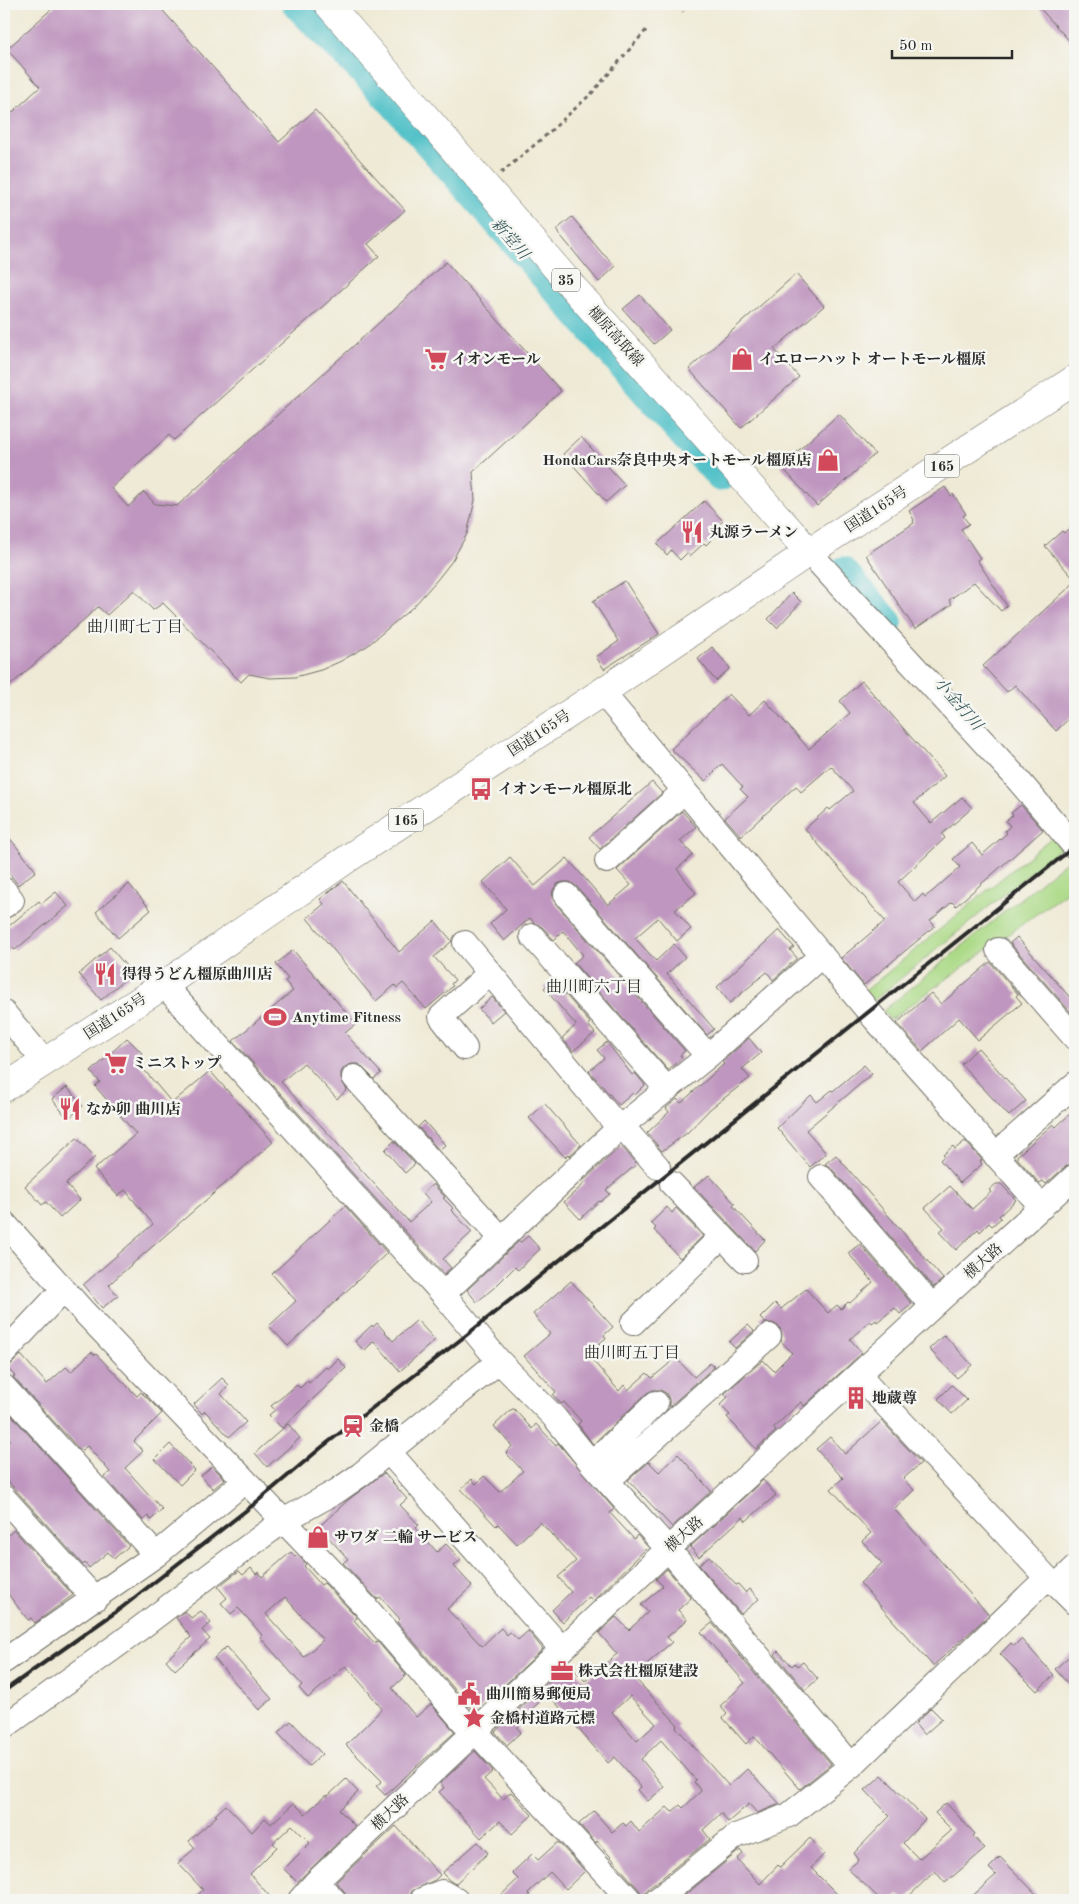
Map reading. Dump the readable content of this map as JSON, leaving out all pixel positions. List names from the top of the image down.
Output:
{
  "streets": {
    "main road": [
      "35",
      "橿原高取線",
      "165",
      "国道165号"
    ],
    "street": ["横大路"]
  },
  "crossings": [
    ["橿原高取線", "国道165号"]
  ],
  "districts": ["曲川町七丁目", "曲川町六丁目", "曲川町五丁目"],
  "water": ["新堂川", "小金打川"],
  "places": {
    "supermarket": ["イオンモール", "ミニストップ"],
    "shop": ["イエローハット オートモール橿原", "HondaCars奈良中央オートモール橿原店", "サワダ 二輪 サービス"],
    "restaurant": ["丸源ラーメン", "得得うどん橿原曲川店", "なか卯 曲川店"],
    "bus stop": ["イオンモール橿原北"],
    "sports": ["Anytime Fitness"],
    "building": ["地蔵尊"],
    "station": ["金橋"],
    "office": ["株式会社橿原建設"],
    "public building": ["曲川簡易郵便局"],
    "place": ["金橋村道路元標"]
  },
  "scale_bar": "50 m"
}
